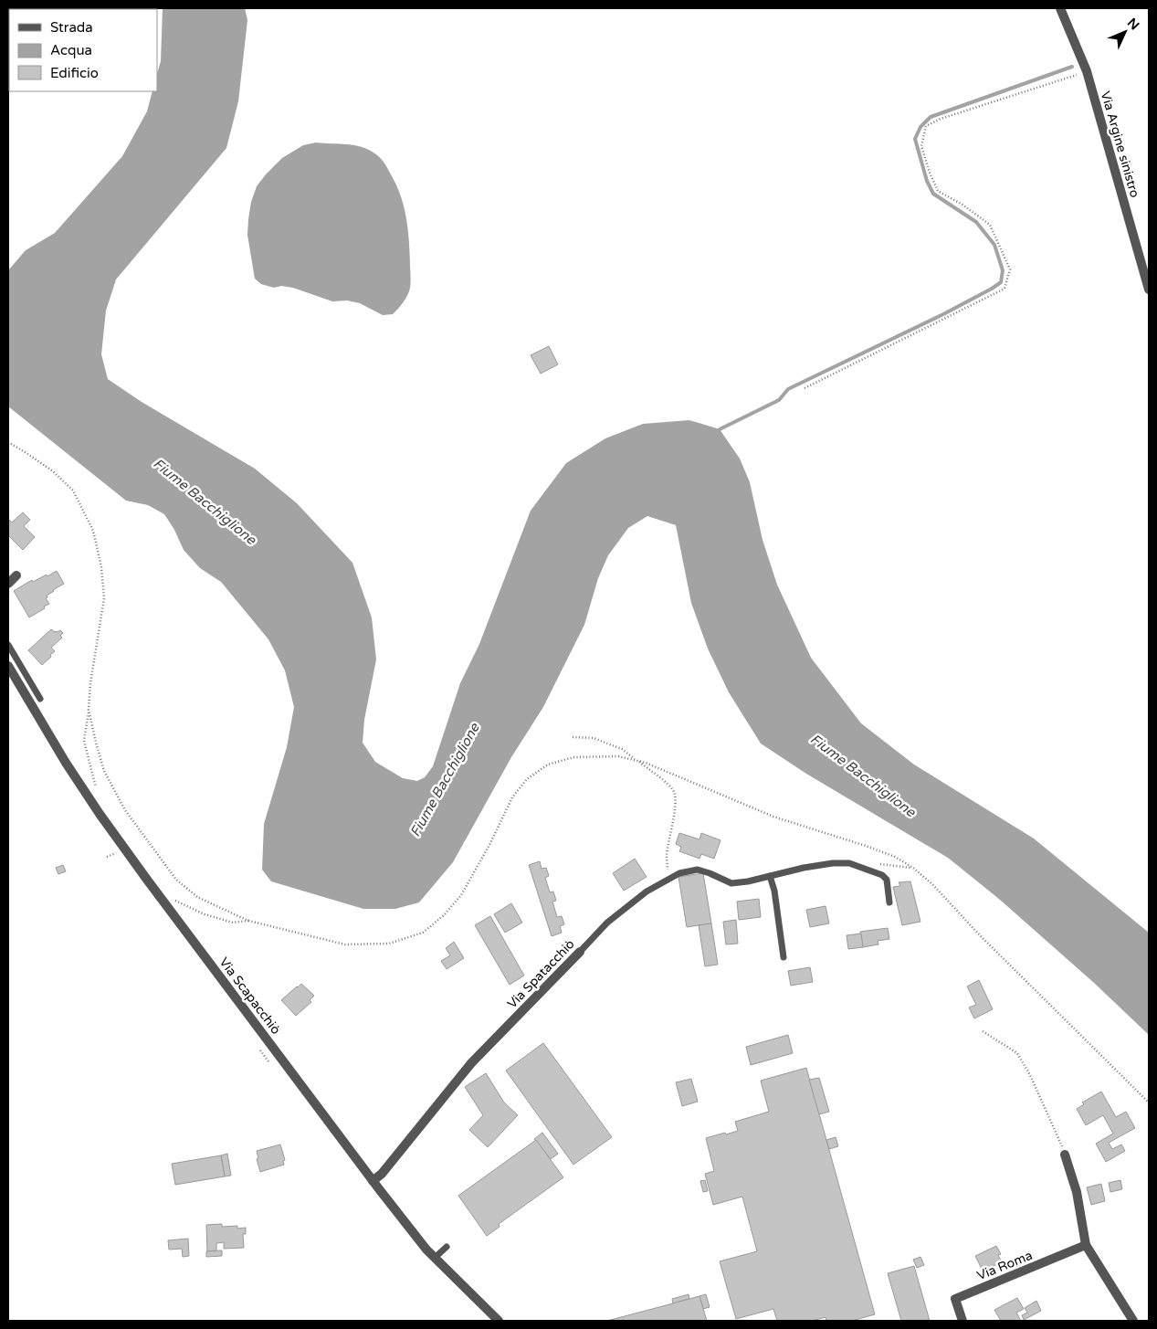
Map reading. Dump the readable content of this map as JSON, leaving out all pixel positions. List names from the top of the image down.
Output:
{
  "streets": {
    "street": [
      "Via Argine sinistro",
      "Via Spatacchiò",
      "Via Scapacchiò",
      "Via Roma"
    ]
  },
  "crossings": [
    ["Via Spatacchiò", "Via Scapacchiò"]
  ],
  "water": ["Fiume Bacchiglione"],
  "legend": ["Strada", "Acqua", "Edificio"],
  "north": "top right"
}
